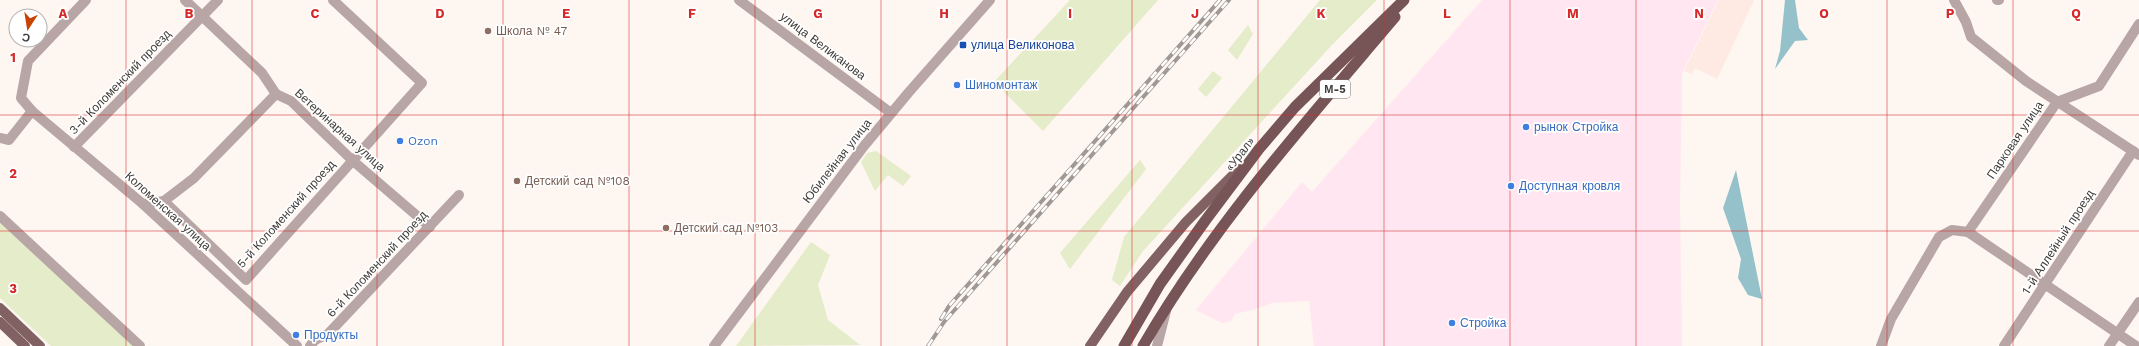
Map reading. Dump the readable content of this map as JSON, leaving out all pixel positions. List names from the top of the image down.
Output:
{
  "streets": {
    "highway": ["М-5", "«Урал»"],
    "street": [
      "улица Великанова",
      "3-й Коломенский проезд",
      "Ветеринарная улица",
      "Парковая улица",
      "Юбилейная улица",
      "Коломенская улица",
      "5-й Коломенский проезд",
      "1-й Аллейный проезд",
      "6-й Коломенский проезд"
    ]
  },
  "crossings": [
    ["улица Великанова", "Юбилейная улица"],
    ["3-й Коломенский проезд", "Ветеринарная улица"],
    ["3-й Коломенский проезд", "Коломенская улица"],
    ["Ветеринарная улица", "5-й Коломенский проезд"],
    ["Ветеринарная улица", "6-й Коломенский проезд"]
  ],
  "places": {
    "other": [
      "Школа № 47",
      "Шиномонтаж",
      "рынок Стройка",
      "Ozon",
      "Детский сад №108",
      "Доступная кровля",
      "Детский сад №103",
      "Стройка",
      "Продукты"
    ],
    "transit": ["улица Великонова"]
  },
  "north": "bottom",
  "grid": {
    "columns": [
      "A",
      "B",
      "C",
      "D",
      "E",
      "F",
      "G",
      "H",
      "I",
      "J",
      "K",
      "L",
      "M",
      "N",
      "O",
      "P",
      "Q"
    ],
    "rows": ["1", "2", "3"]
  }
}
